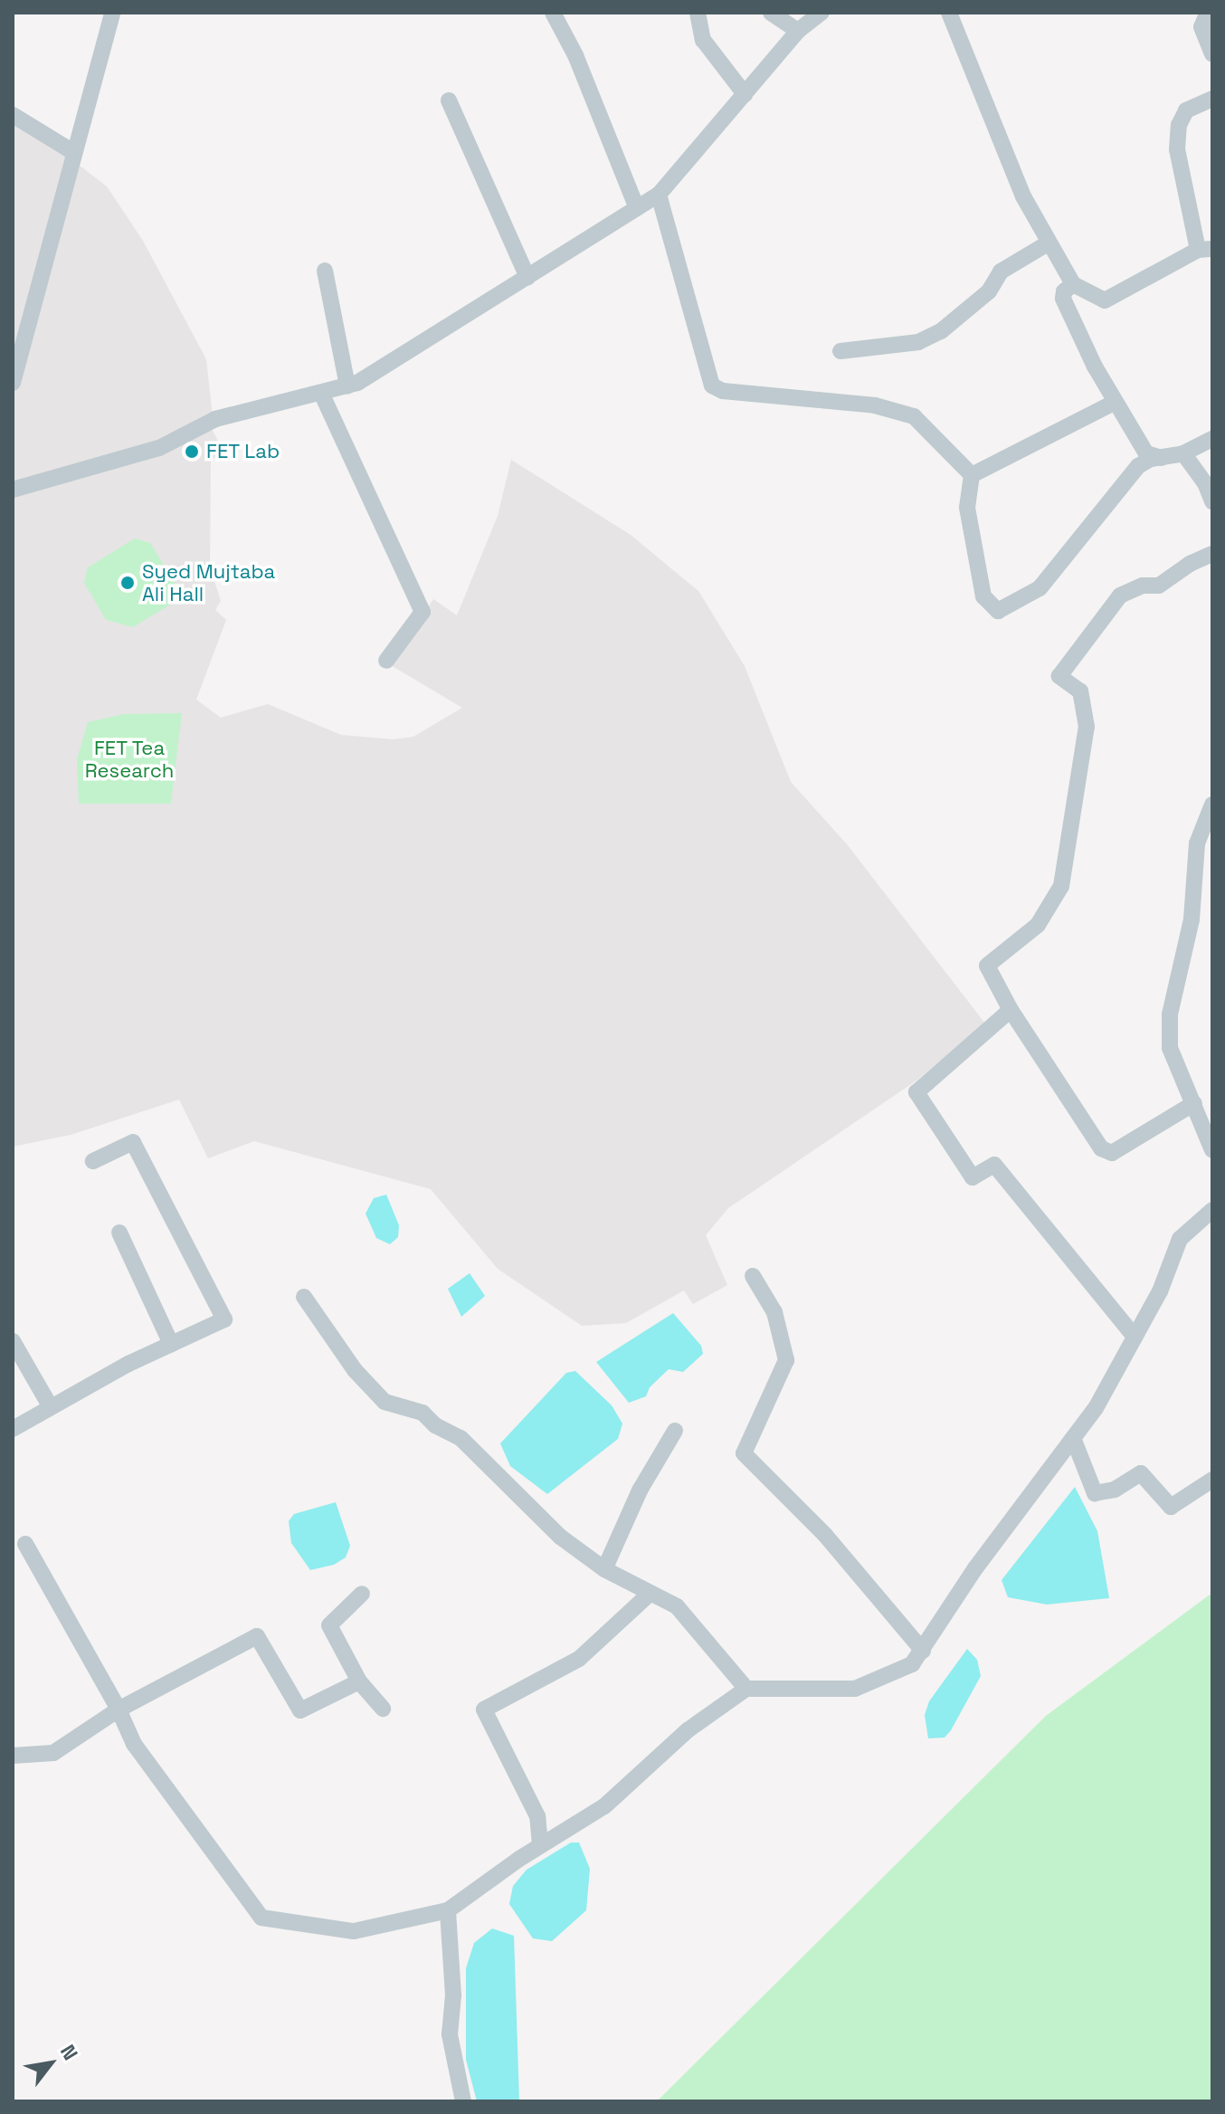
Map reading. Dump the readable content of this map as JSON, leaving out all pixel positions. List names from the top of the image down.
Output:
{
  "parks": ["FET Tea Research"],
  "places": ["FET Lab", "Syed Mujtaba Ali Hall"],
  "north": "top right"
}
